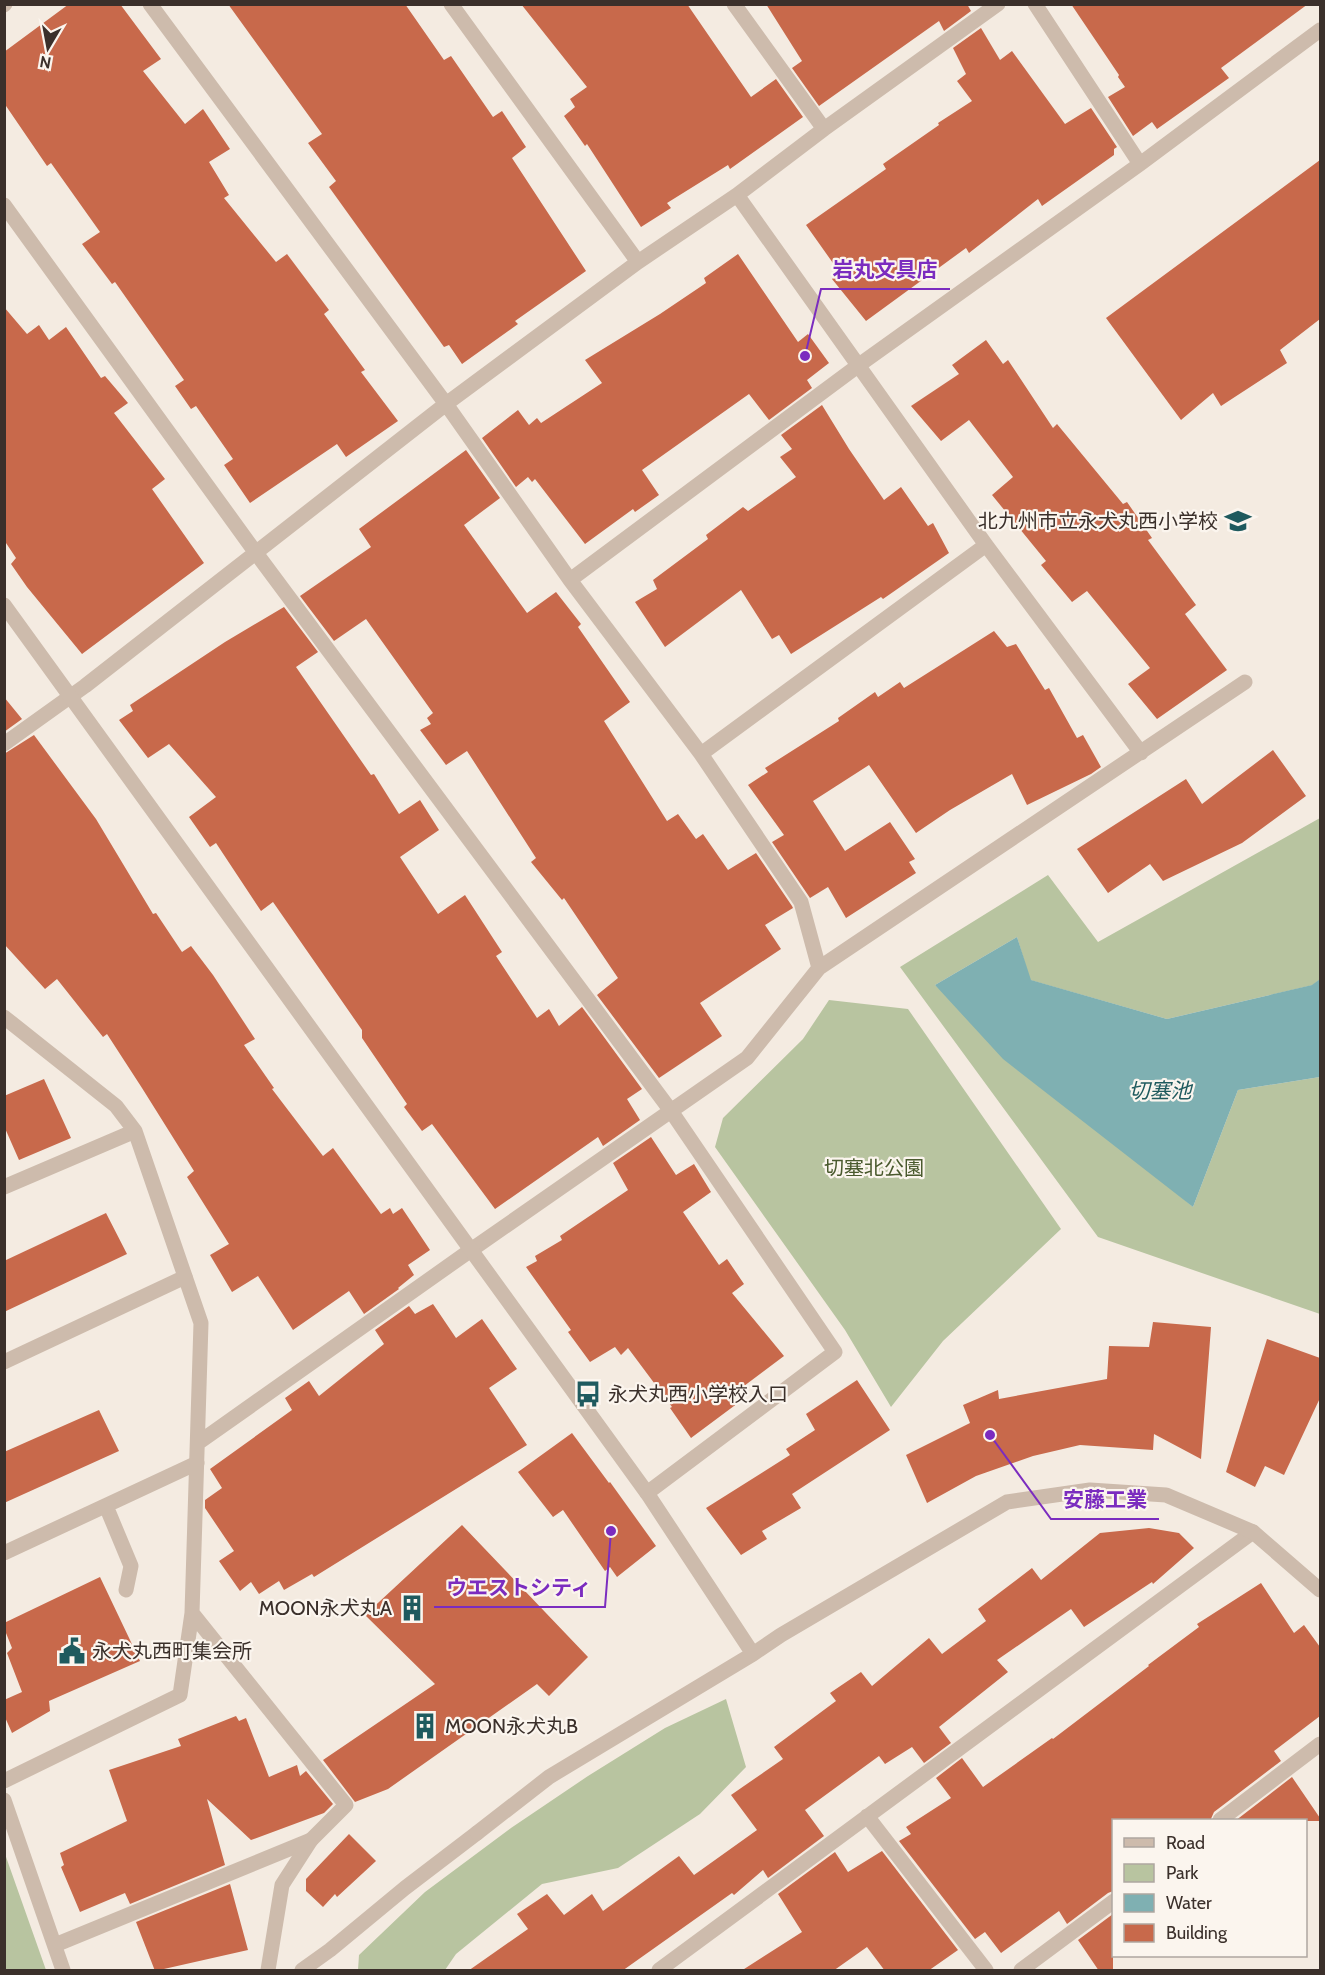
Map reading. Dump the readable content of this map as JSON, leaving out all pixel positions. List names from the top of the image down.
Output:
{
  "water": ["切塞池"],
  "parks": ["切塞北公園"],
  "places": {
    "other": ["岩丸文具店", "安藤工業", "ウエストシティ"],
    "school or university": ["北九州市立永犬丸西小学校"],
    "bus stop": ["永犬丸西小学校入口"],
    "building": ["MOON永犬丸A", "MOON永犬丸B"],
    "public building": ["永犬丸西町集会所"]
  },
  "legend": [
    "Road",
    "Park",
    "Water",
    "Building"
  ],
  "north": "bottom"
}
